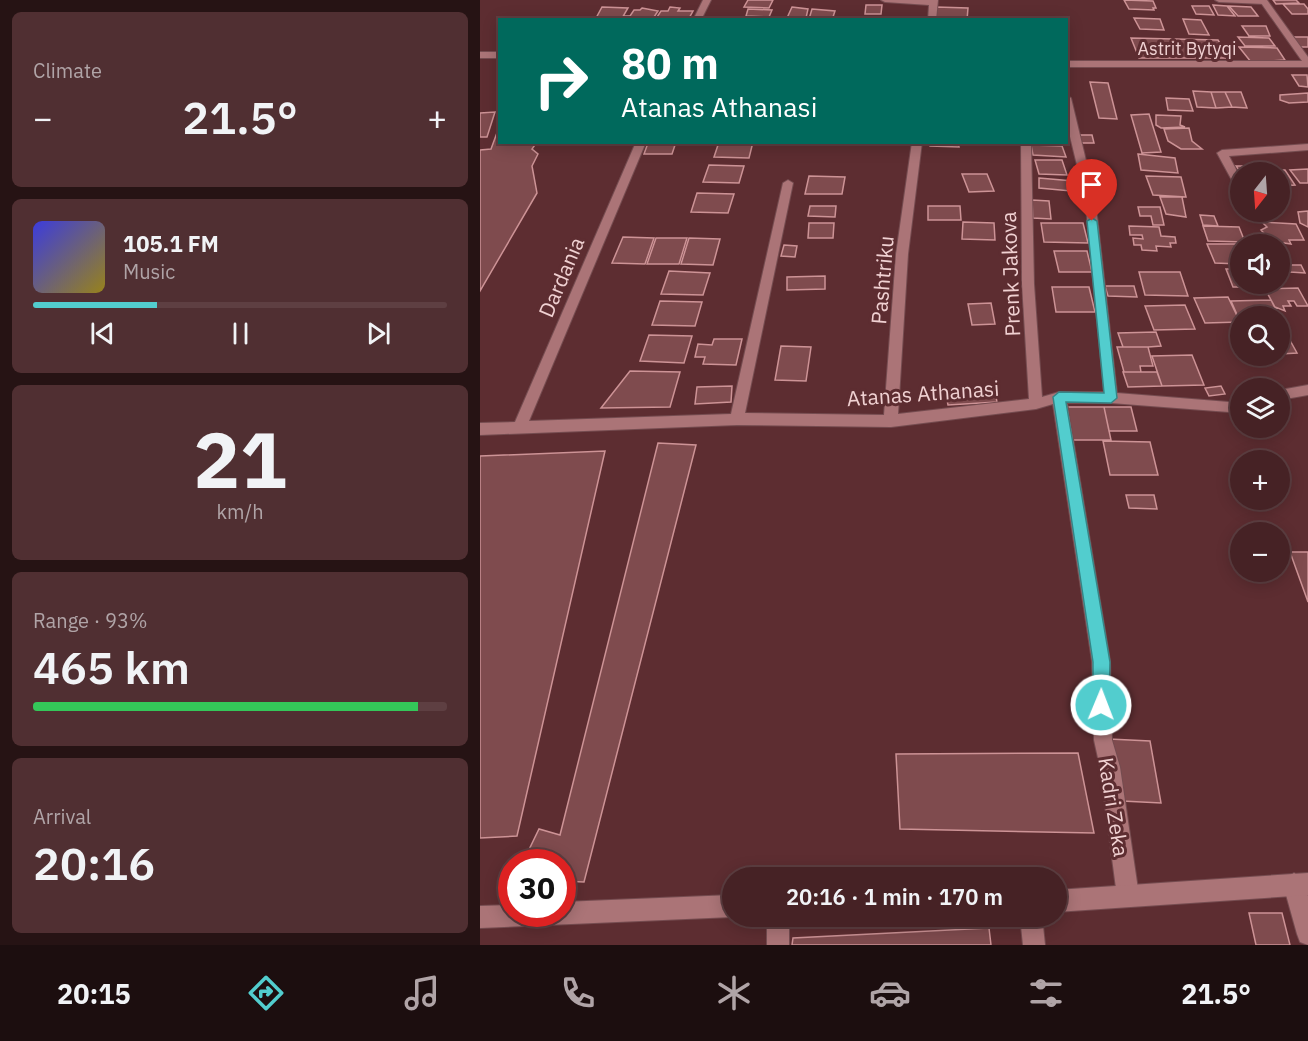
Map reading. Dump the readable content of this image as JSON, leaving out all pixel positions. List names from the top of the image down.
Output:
{
  "streets": {
    "street": [
      "Astrit Bytyqi",
      "Prenk Jakova",
      "Dardania",
      "Pashtriku",
      "Atanas Athanasi",
      "Kadri Zeka"
    ]
  },
  "crossings": [
    ["Prenk Jakova", "Atanas Athanasi"],
    ["Dardania", "Atanas Athanasi"],
    ["Pashtriku", "Atanas Athanasi"],
    ["Atanas Athanasi", "Kadri Zeka"]
  ],
  "north": "bottom",
  "page": {
    "tile": [
      "Climate",
      ["21", "km/h"],
      ["Range · 93%", "465 km"],
      ["Arrival", "20:16"]
    ],
    "turn": ["80 m", "Atanas Athanasi"],
    "heat": ["−", "21.5°", "+"],
    "map_buttons": ["+", "−"],
    "song": ["105.1 FM", "Music"],
    "limit": "30",
    "trip": "20:16 · 1 min · 170 m",
    "tabs": ["20:15", "21.5°"]
  }
}
